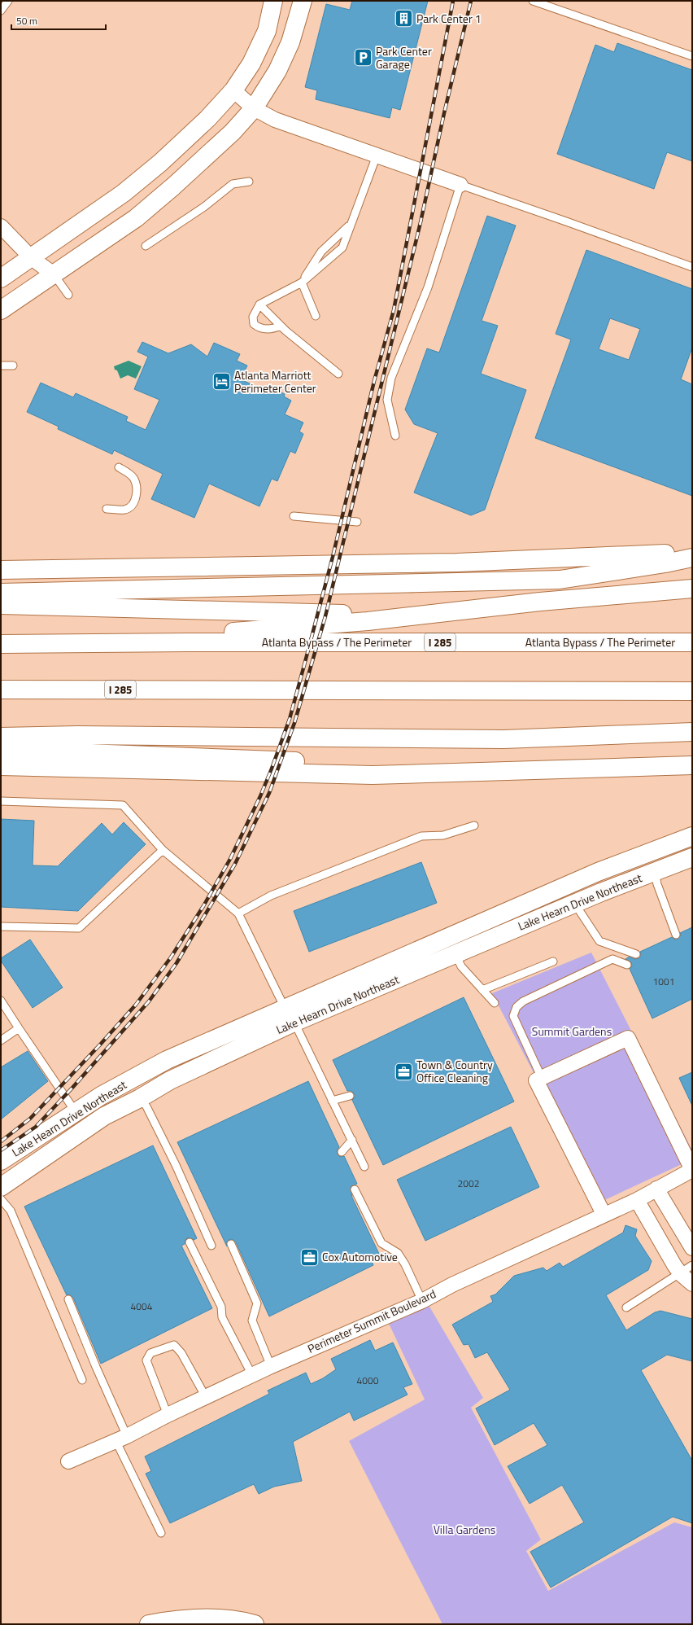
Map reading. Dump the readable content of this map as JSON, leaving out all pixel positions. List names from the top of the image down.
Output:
{
  "streets": {
    "main road": ["Atlanta Bypass / The Perimeter", "I 285", "Lake Hearn Drive Northeast"],
    "street": ["Perimeter Summit Boulevard"]
  },
  "parks": ["Summit Gardens", "Villa Gardens"],
  "places": {
    "building": ["Park Center 1"],
    "parking": ["Park Center Garage"],
    "hotel": ["Atlanta Marriott Perimeter Center"],
    "office": ["Town & Country Office Cleaning", "Cox Automotive"]
  },
  "house_numbers": [
    "1001",
    "2002",
    "4004",
    "4000"
  ],
  "scale_bar": "50 m"
}
